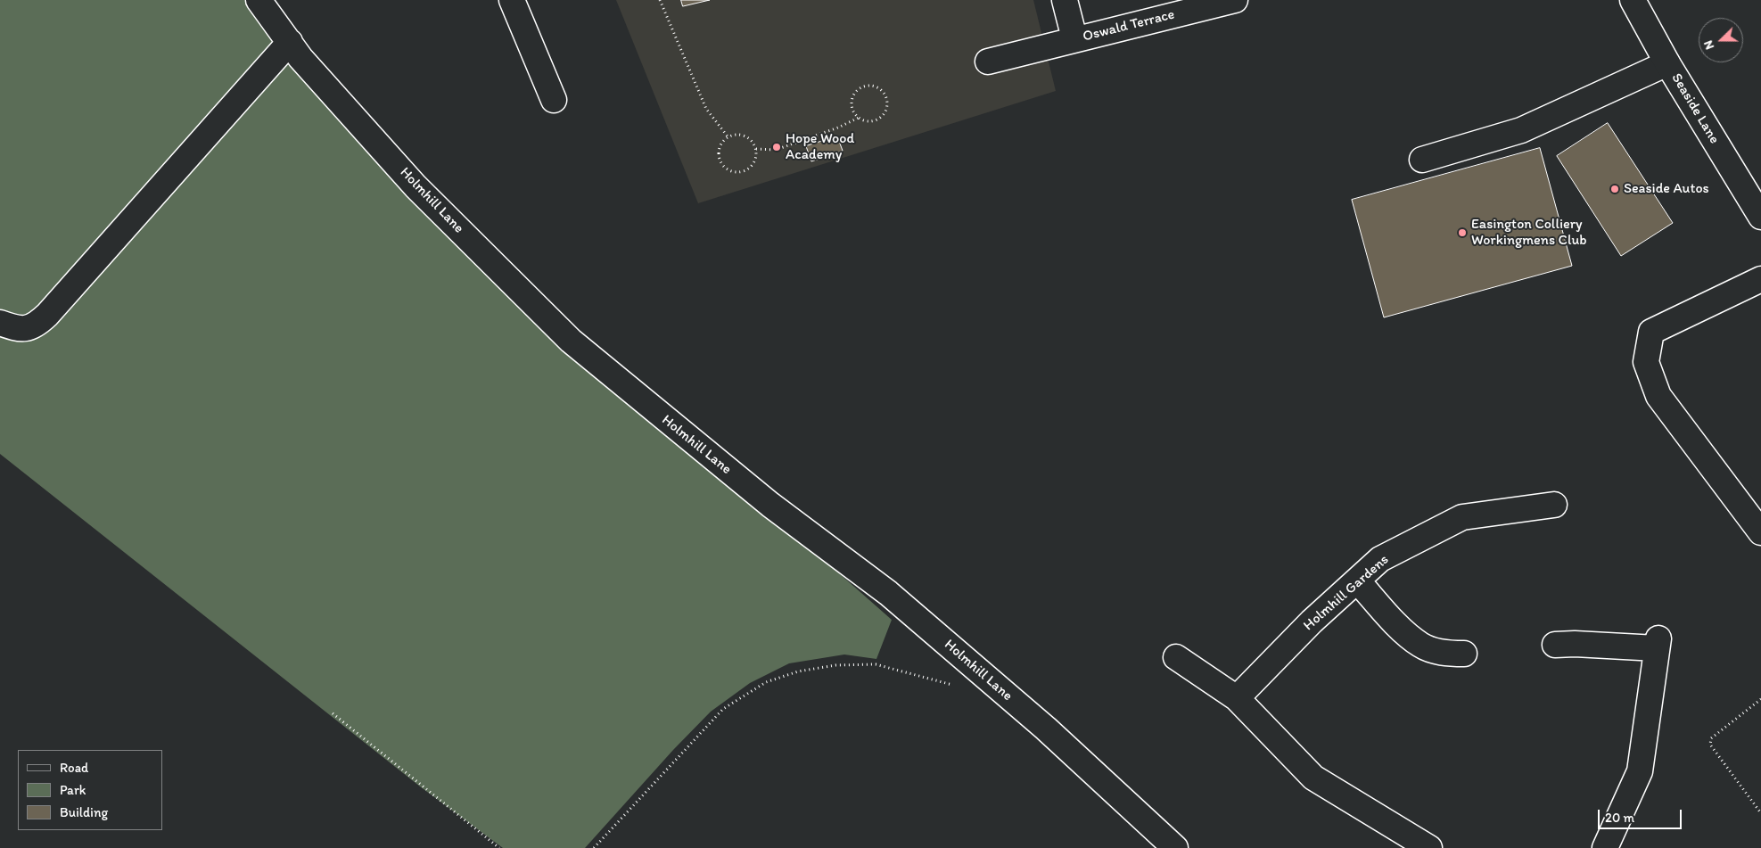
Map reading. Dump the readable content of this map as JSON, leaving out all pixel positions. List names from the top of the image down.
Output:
{
  "streets": {
    "street": [
      "Oswald Terrace",
      "Seaside Lane",
      "Holmhill Lane",
      "Holmhill Gardens"
    ]
  },
  "places": ["Hope Wood Academy", "Seaside Autos", "Easington Colliery Workingmens Club"],
  "legend": ["Road", "Park", "Building"],
  "scale_bar": "20 m",
  "north": "left"
}
